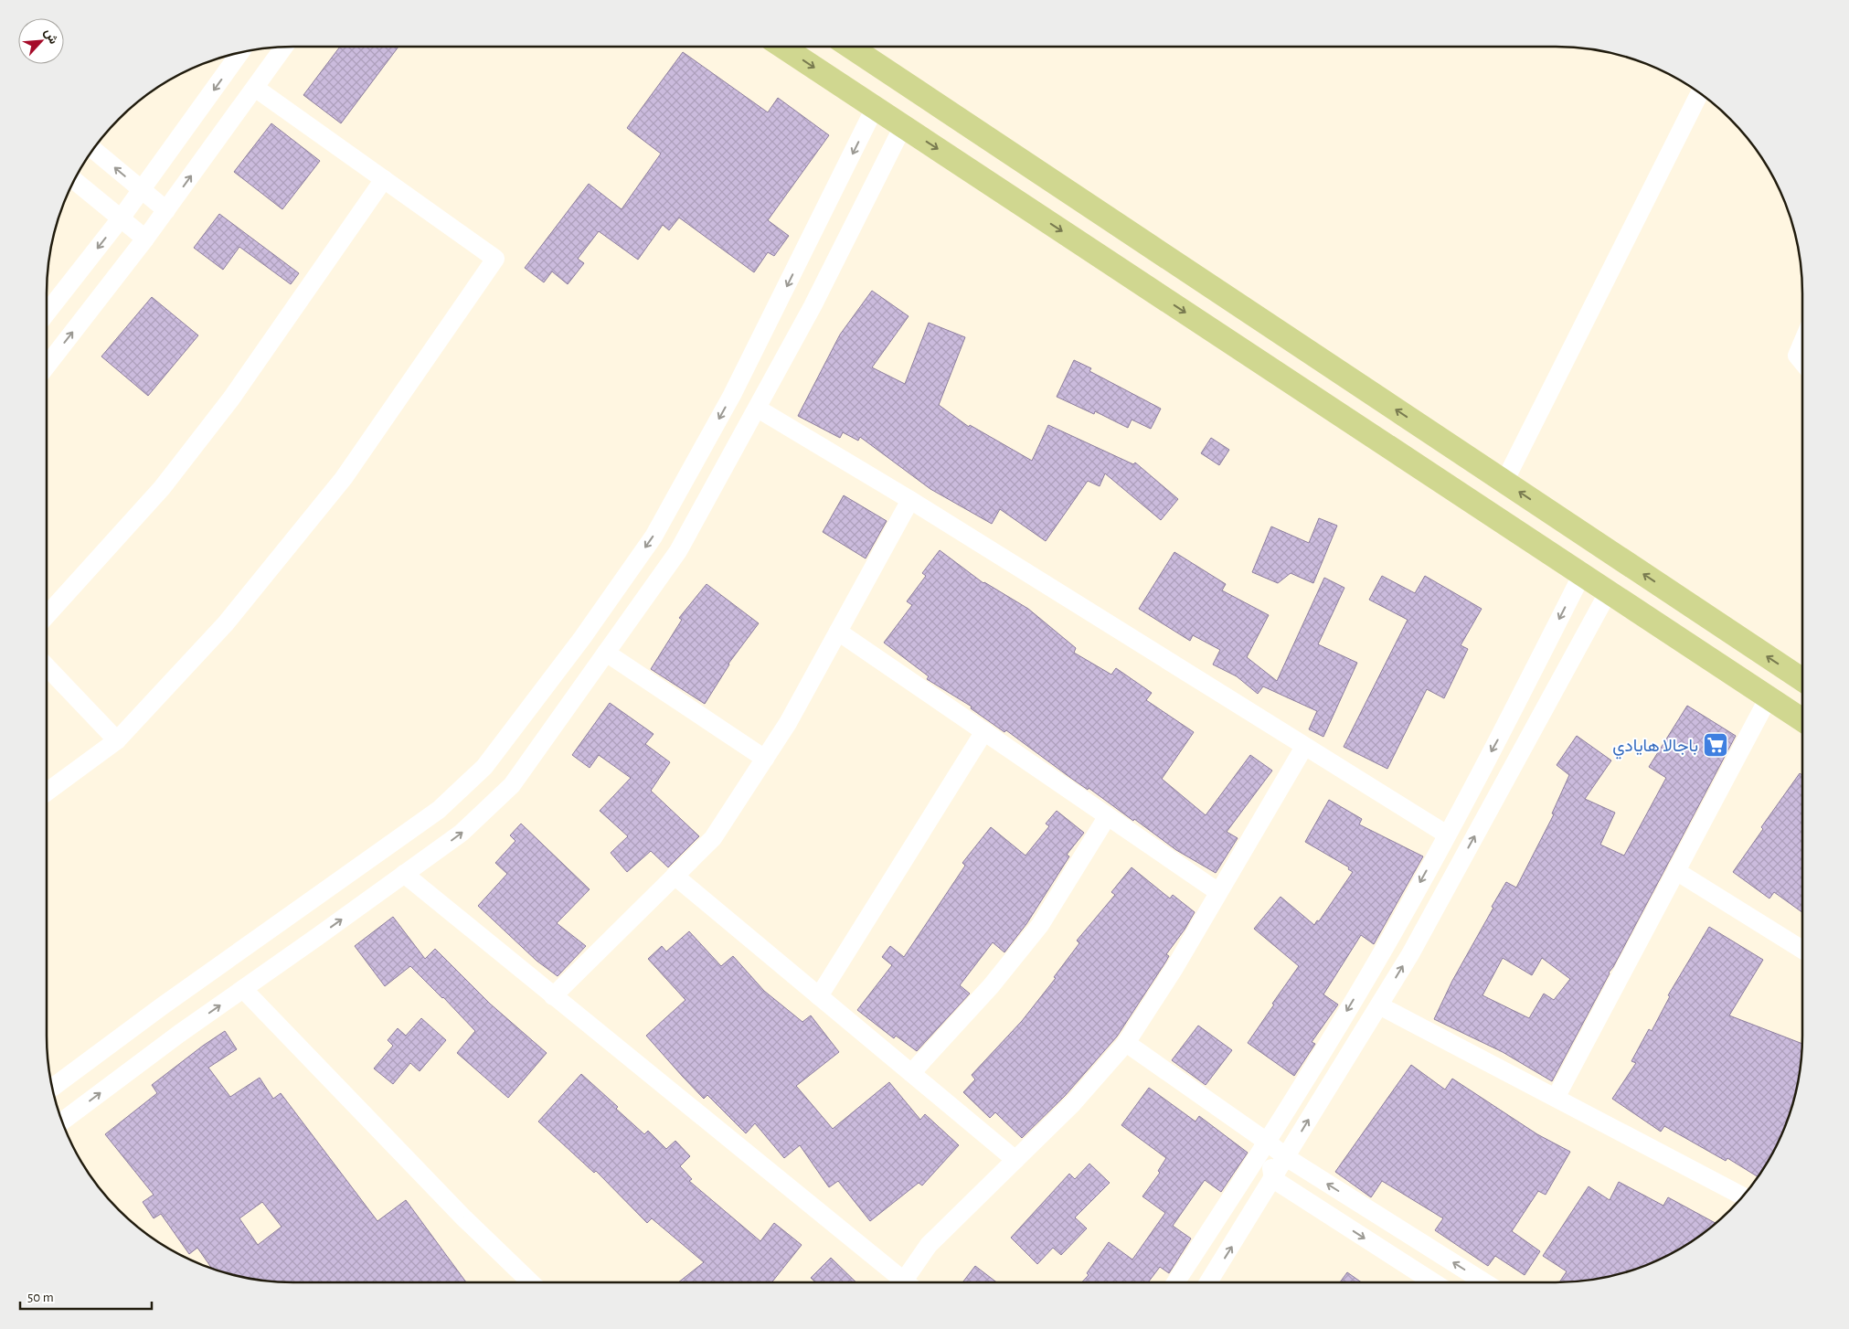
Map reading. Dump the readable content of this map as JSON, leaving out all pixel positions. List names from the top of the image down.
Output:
{
  "places": {
    "supermarket": ["باجالا هايادي"]
  },
  "scale_bar": "50 m",
  "north": "top right"
}
